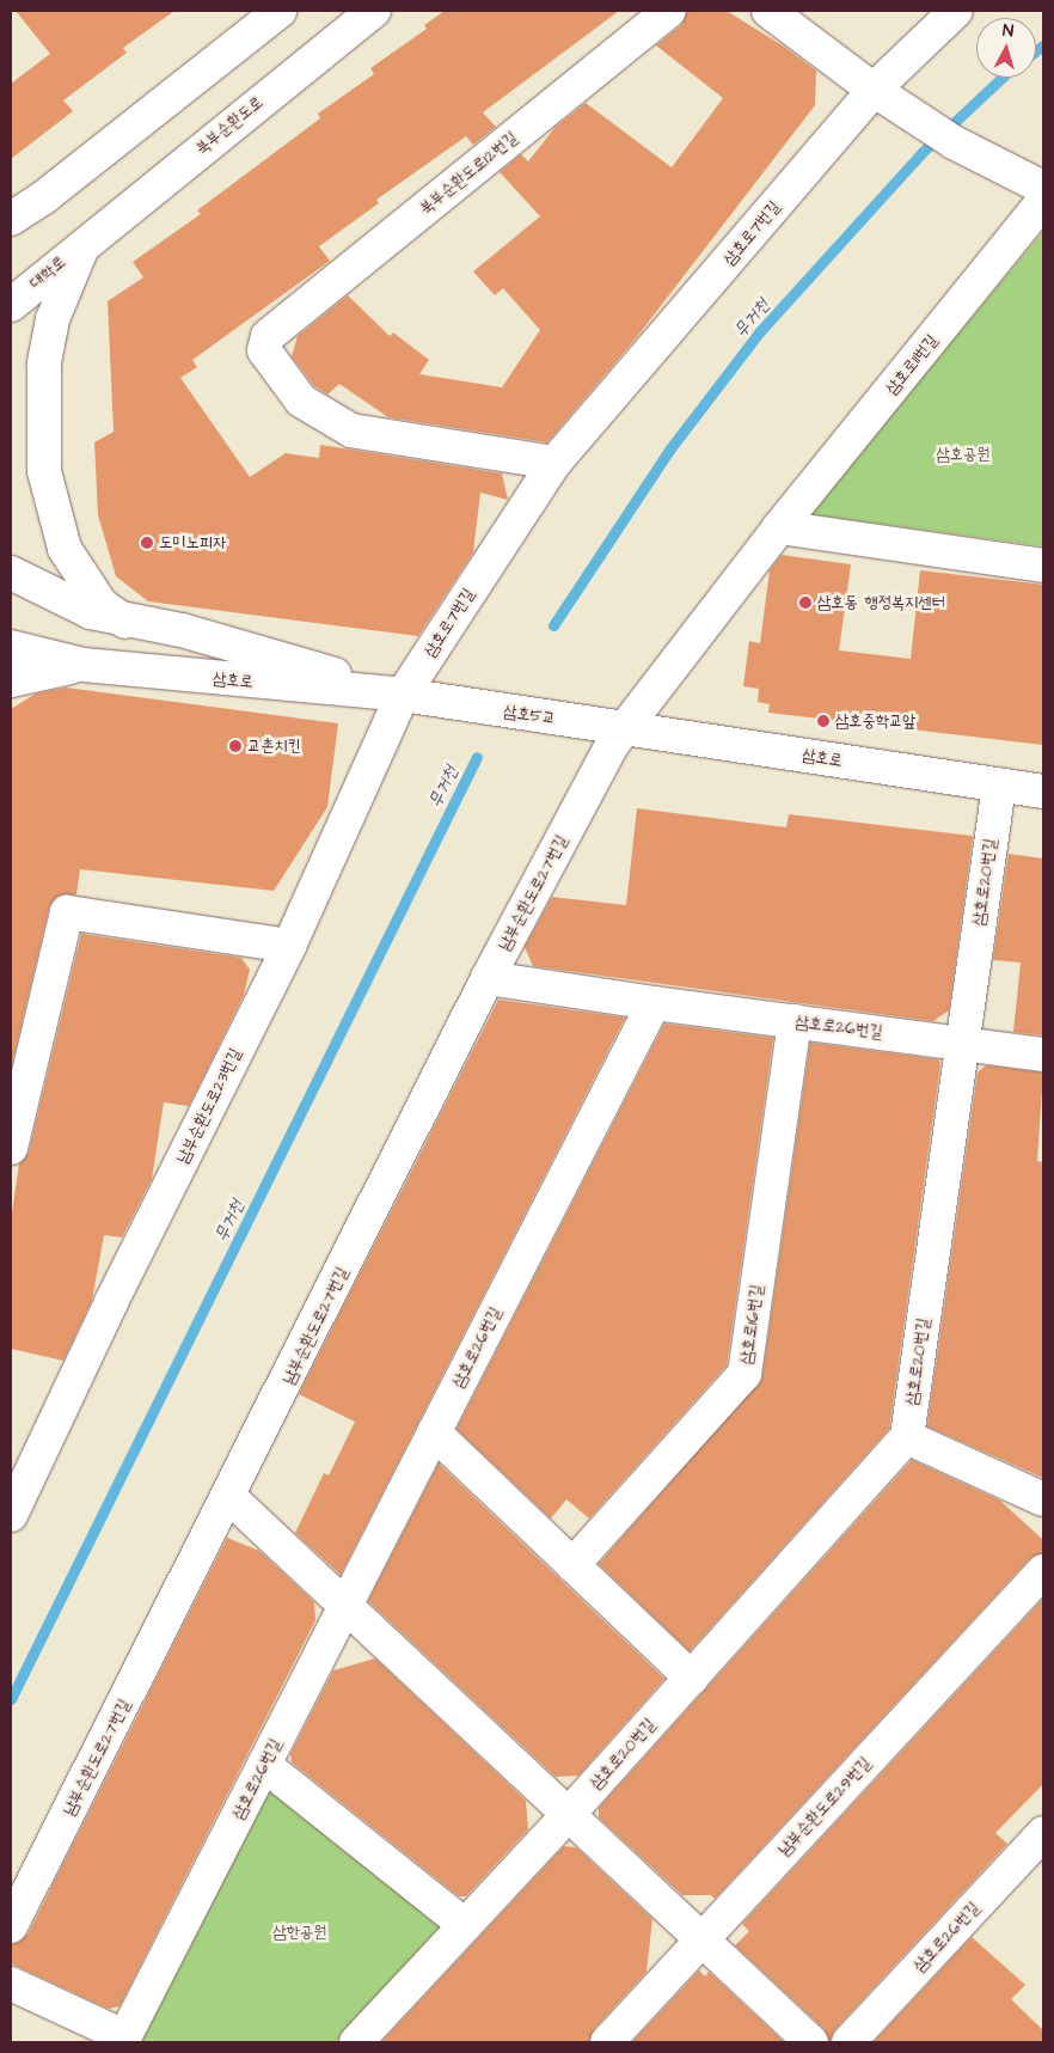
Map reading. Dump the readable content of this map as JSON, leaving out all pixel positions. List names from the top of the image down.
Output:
{
  "streets": {
    "street": [
      "북부순환도로",
      "북부순환도로12번길",
      "삼호로7번길",
      "대학로",
      "삼호로11번길",
      "삼호로",
      "삼호5교",
      "삼호로20번길",
      "남부순환도로27번길",
      "삼호로26번길",
      "남부순환도로23번길",
      "삼호로16번길",
      "남부순환도로29번길"
    ]
  },
  "crossings": [
    ["북부순환도로", "대학로"],
    ["북부순환도로12번길", "삼호로7번길"],
    ["삼호로7번길", "삼호로"],
    ["삼호로7번길", "남부순환도로23번길"],
    ["삼호로11번길", "삼호로"],
    ["삼호로11번길", "삼호5교"],
    ["삼호로11번길", "남부순환도로27번길"],
    ["삼호로", "삼호5교"],
    ["삼호로", "삼호로20번길"],
    ["삼호로", "남부순환도로27번길"],
    ["삼호로", "남부순환도로23번길"],
    ["삼호5교", "남부순환도로27번길"],
    ["삼호로20번길", "삼호로26번길"],
    ["삼호로26번길", "삼호로16번길"]
  ],
  "water": ["무거천"],
  "parks": ["삼호공원", "삼한공원"],
  "places": [
    "도미노피자",
    "삼호동 행정복지센터",
    "삼호중학교앞",
    "교촌치킨"
  ],
  "north": "top"
}
